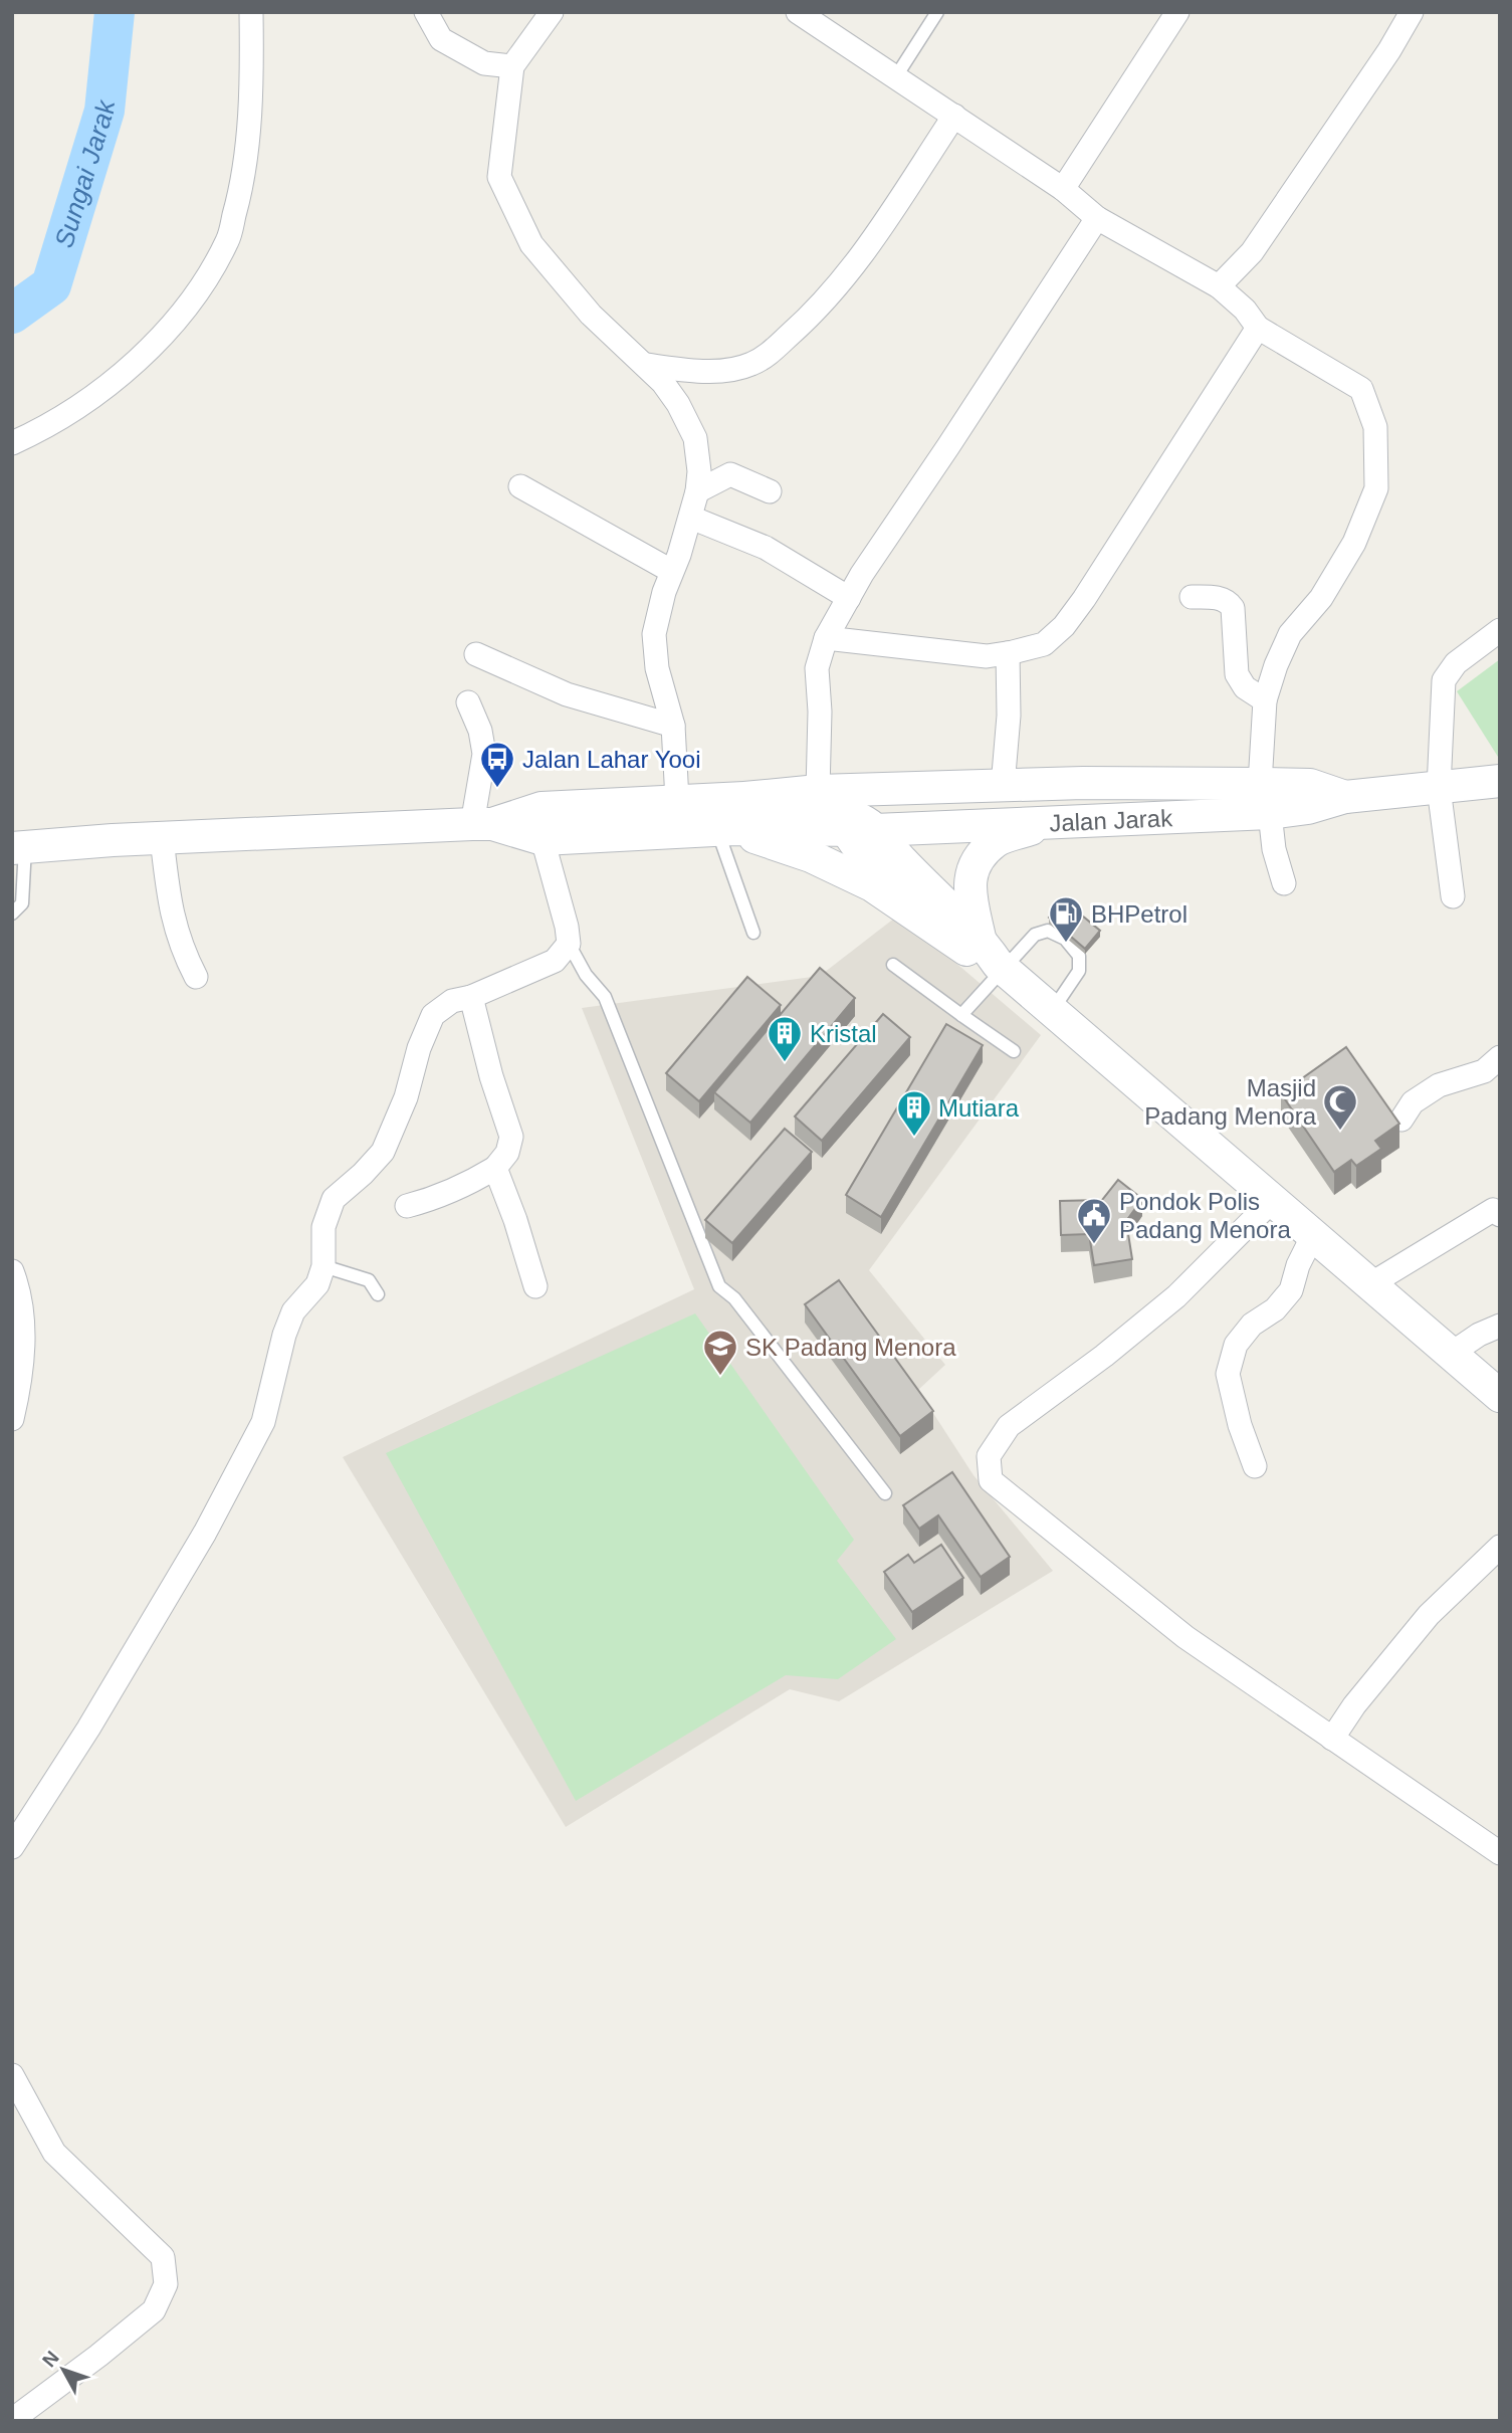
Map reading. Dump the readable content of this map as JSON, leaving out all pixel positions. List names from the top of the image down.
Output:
{
  "streets": {
    "main road": ["Jalan Jarak"]
  },
  "water": ["Sungai Jarak"],
  "places": {
    "bus stop": ["Jalan Lahar Yooi"],
    "fuel station": ["BHPetrol"],
    "building": ["Kristal", "Mutiara"],
    "mosque": ["Masjid Padang Menora"],
    "public building": ["Pondok Polis Padang Menora"],
    "school or university": ["SK Padang Menora"]
  },
  "north": "top left"
}
